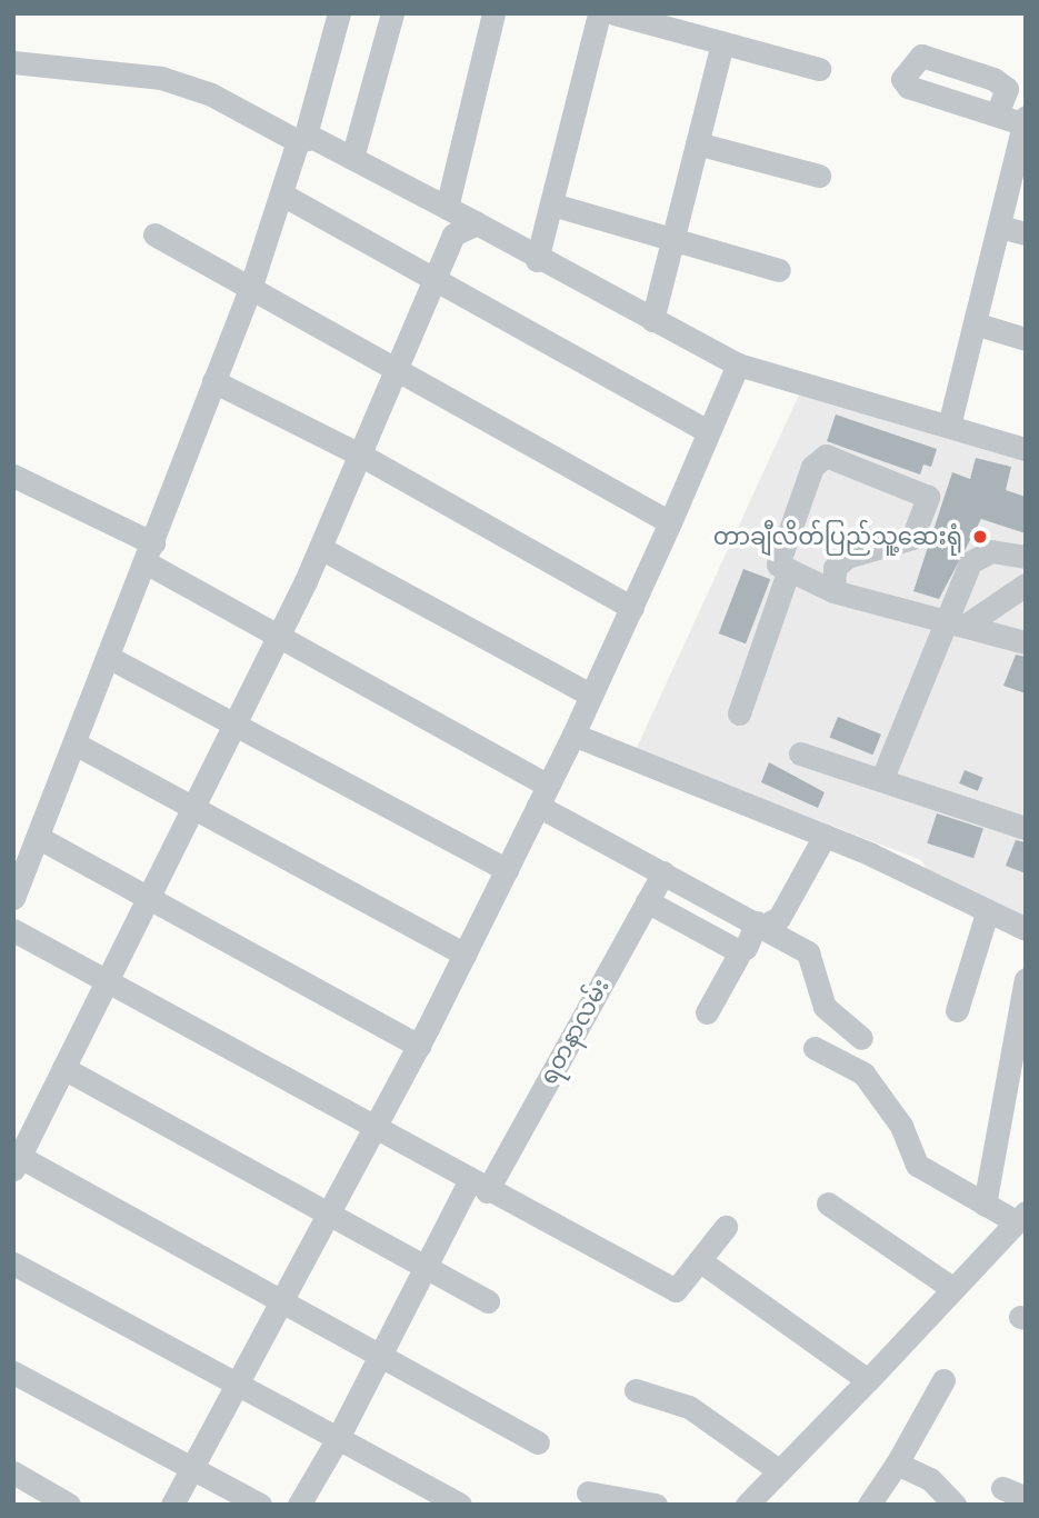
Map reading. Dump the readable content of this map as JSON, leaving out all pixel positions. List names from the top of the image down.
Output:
{
  "streets": {
    "street": ["ရတနာလမ်း"]
  },
  "places": ["တာချီလိတ်ပြည်သူ့ဆေးရုံ"]
}
